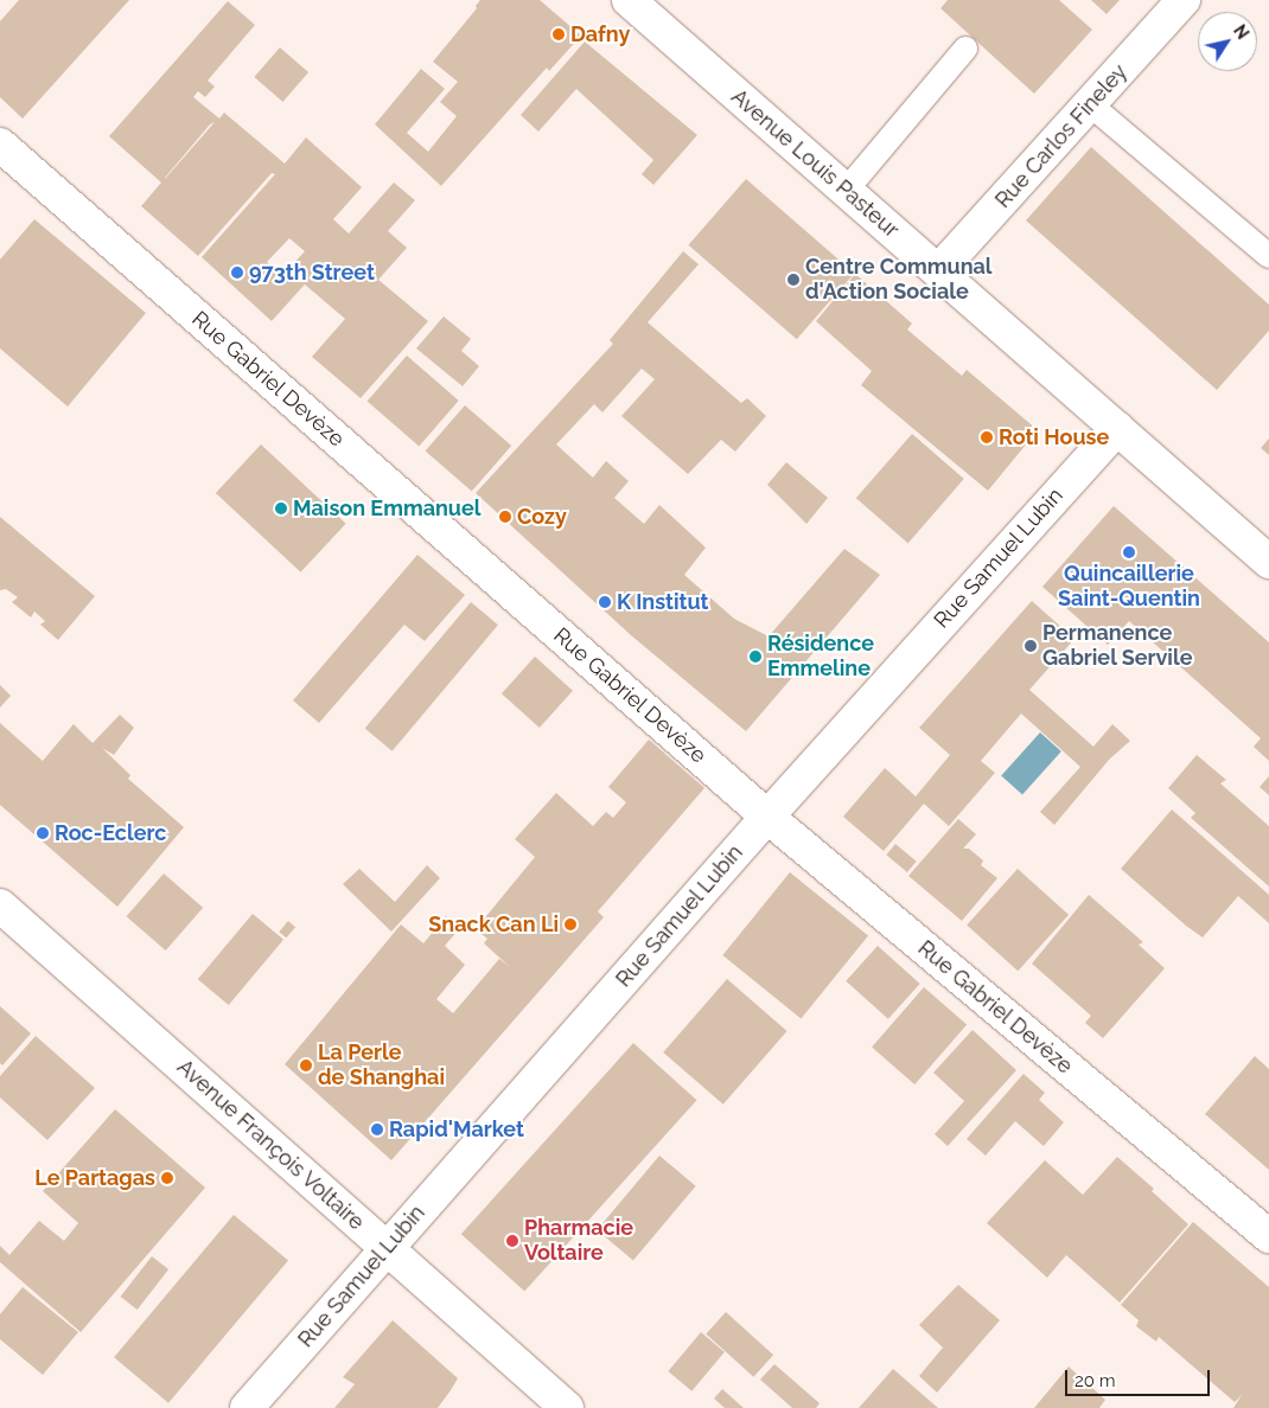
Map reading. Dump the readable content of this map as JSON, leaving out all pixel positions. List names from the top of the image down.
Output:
{
  "streets": {
    "street": [
      "Rue Carlos Fineley",
      "Avenue Louis Pasteur",
      "Rue Gabriel Devèze",
      "Rue Samuel Lubin",
      "Avenue François Voltaire"
    ]
  },
  "crossings": [
    ["Rue Carlos Fineley", "Avenue Louis Pasteur"],
    ["Avenue Louis Pasteur", "Rue Samuel Lubin"],
    ["Rue Gabriel Devèze", "Rue Samuel Lubin"],
    ["Rue Samuel Lubin", "Avenue François Voltaire"]
  ],
  "places": [
    "Dafny",
    "973th Street",
    "Centre Communal d'Action Sociale",
    "Roti House",
    "Maison Emmanuel",
    "Cozy",
    "Quincaillerie Saint-Quentin",
    "K Institut",
    "Permanence Gabriel Servile",
    "Résidence Emmeline",
    "Roc-Eclerc",
    "Snack Can Li",
    "La Perle de Shanghai",
    "Rapid'Market",
    "Le Partagas",
    "Pharmacie Voltaire"
  ],
  "scale_bar": "20 m",
  "north": "top right"
}
